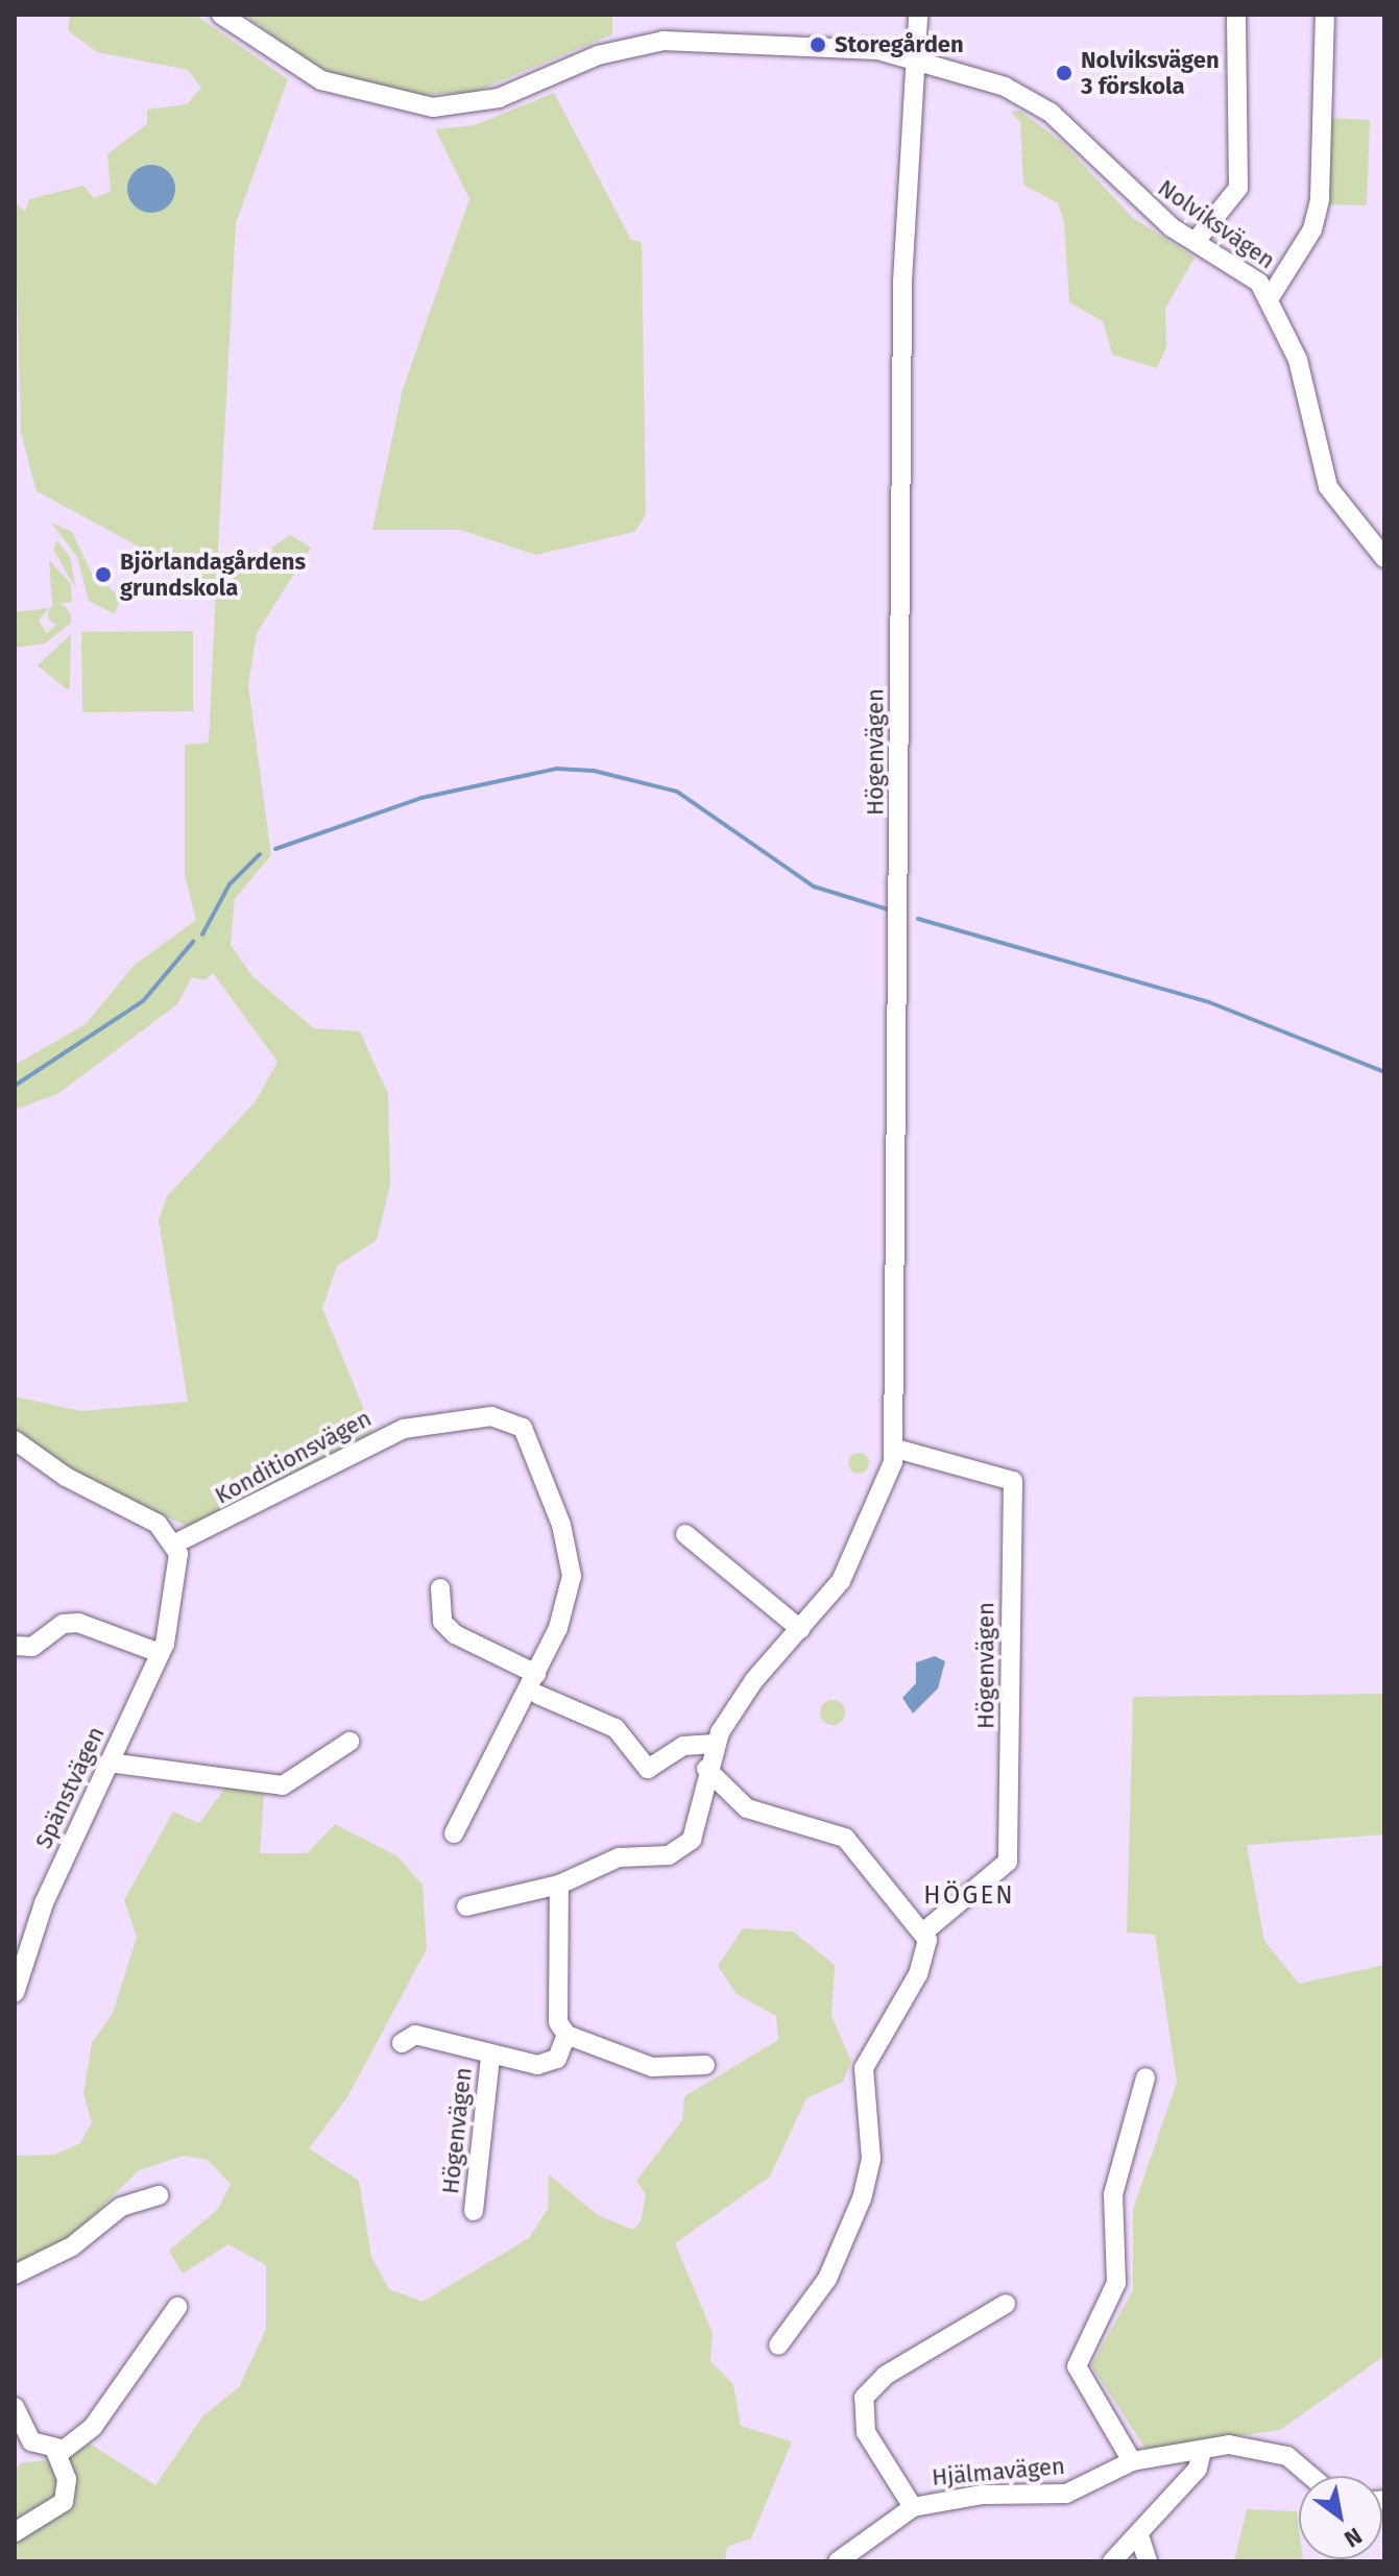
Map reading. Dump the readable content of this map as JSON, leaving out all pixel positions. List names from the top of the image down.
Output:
{
  "streets": {
    "street": [
      "Nolviksvägen",
      "Högenvägen",
      "Konditionsvägen",
      "Spänstvägen",
      "Hjälmavägen"
    ]
  },
  "crossings": [
    ["Nolviksvägen", "Högenvägen"],
    ["Konditionsvägen", "Spänstvägen"]
  ],
  "districts": ["HÖGEN"],
  "places": ["Storegården", "Nolviksvägen 3 förskola", "Björlandagårdens grundskola"],
  "north": "bottom right"
}
